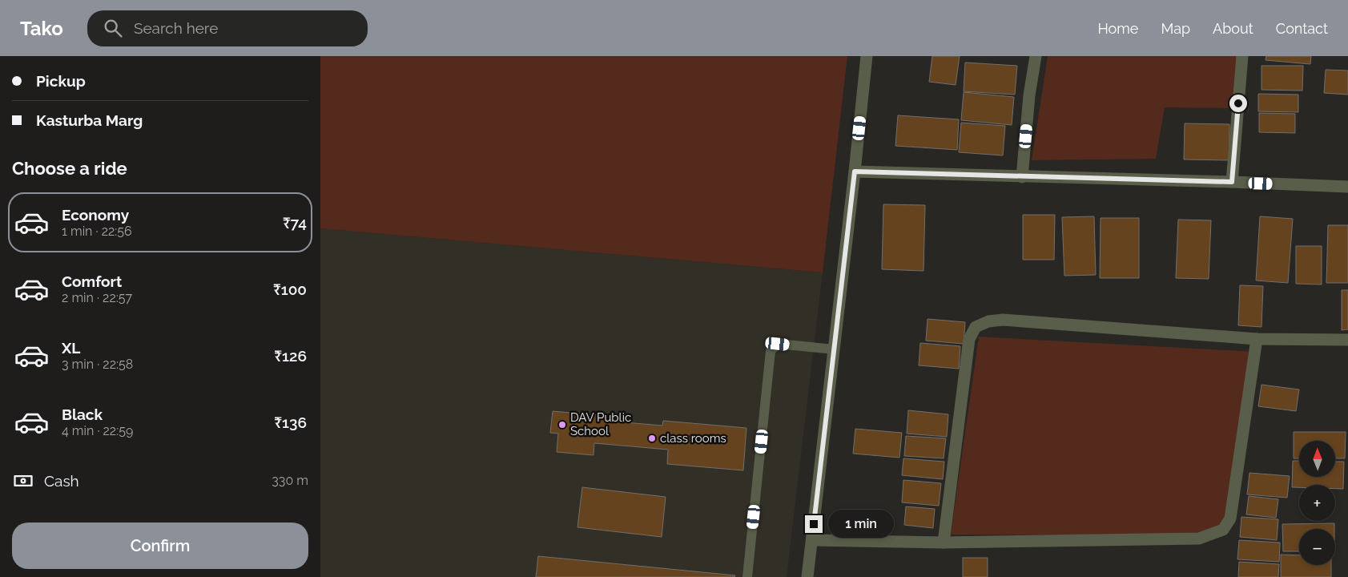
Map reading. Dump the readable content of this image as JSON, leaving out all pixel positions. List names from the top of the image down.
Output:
{
  "places": ["DAV Public School", "class rooms"],
  "north": "top",
  "page": {
    "header": "Tako",
    "search": "Search here",
    "nav": [
      "Home",
      "Map",
      "About",
      "Contact"
    ],
    "banner": ["Pickup", "Kasturba Marg"],
    "heading": "Choose a ride",
    "list": [
      {
        "name": "Economy",
        "note": "1 min · 22:56",
        "value": "₹74"
      },
      {
        "name": "Comfort",
        "note": "2 min · 22:57",
        "value": "₹100"
      },
      {
        "name": "XL",
        "note": "3 min · 22:58",
        "value": "₹126"
      },
      {
        "name": "Black",
        "note": "4 min · 22:59",
        "value": "₹136"
      }
    ],
    "map_buttons": ["+", "−"],
    "pay": ["Cash", "330 m"],
    "bubble": "1 min",
    "buttons": "Confirm"
  }
}
